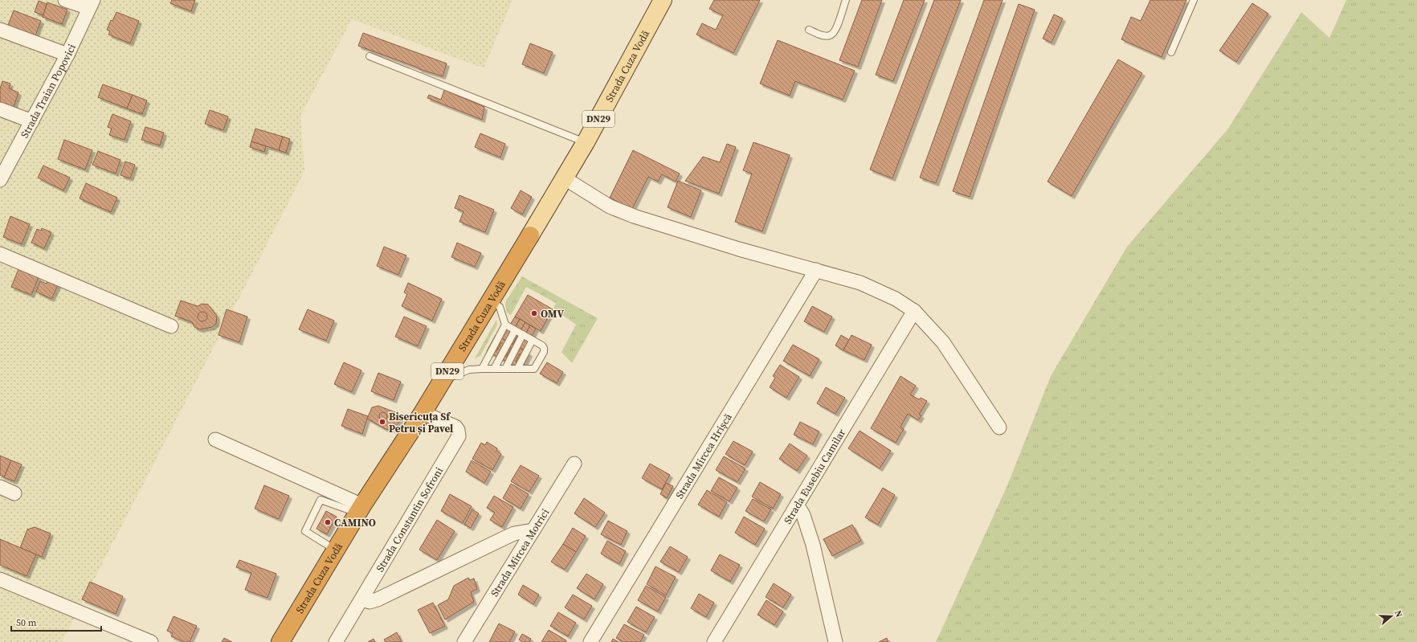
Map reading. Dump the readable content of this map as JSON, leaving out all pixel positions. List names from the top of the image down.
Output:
{
  "streets": {
    "highway": ["Strada Cuza Vodă", "DN29"],
    "street": [
      "Strada Traian Popovici",
      "Strada Mircea Hrișcă",
      "Strada Eusebiu Camilar",
      "Strada Constantin Sofroni",
      "Strada Mircea Motrici"
    ]
  },
  "crossings": [
    ["Strada Cuza Vodă", "Strada Constantin Sofroni"]
  ],
  "places": ["OMV", "Bisericuța Sf Petru și Pavel", "CAMINO"],
  "scale_bar": "50 m",
  "north": "right"
}
